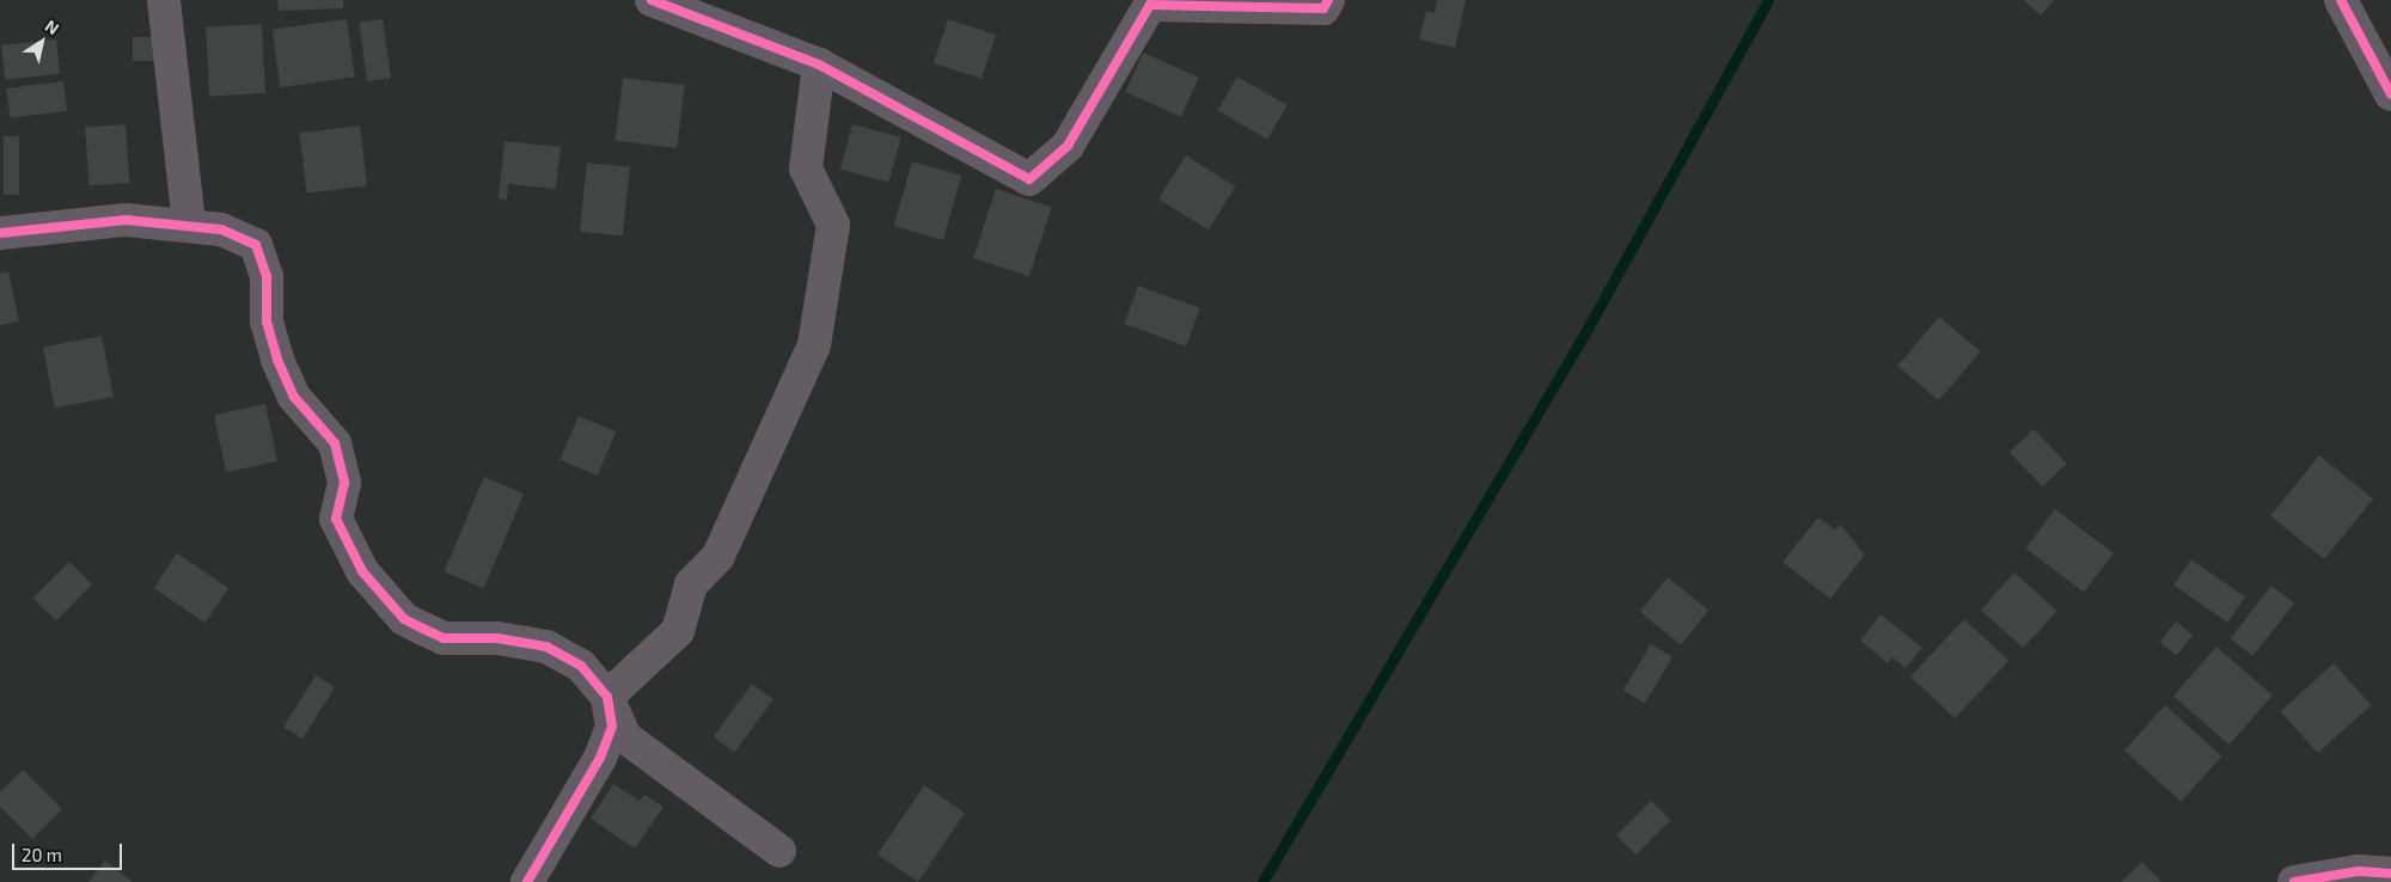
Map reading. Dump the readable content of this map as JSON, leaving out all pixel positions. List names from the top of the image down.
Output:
{
  "scale_bar": "20 m",
  "north": "top right"
}
